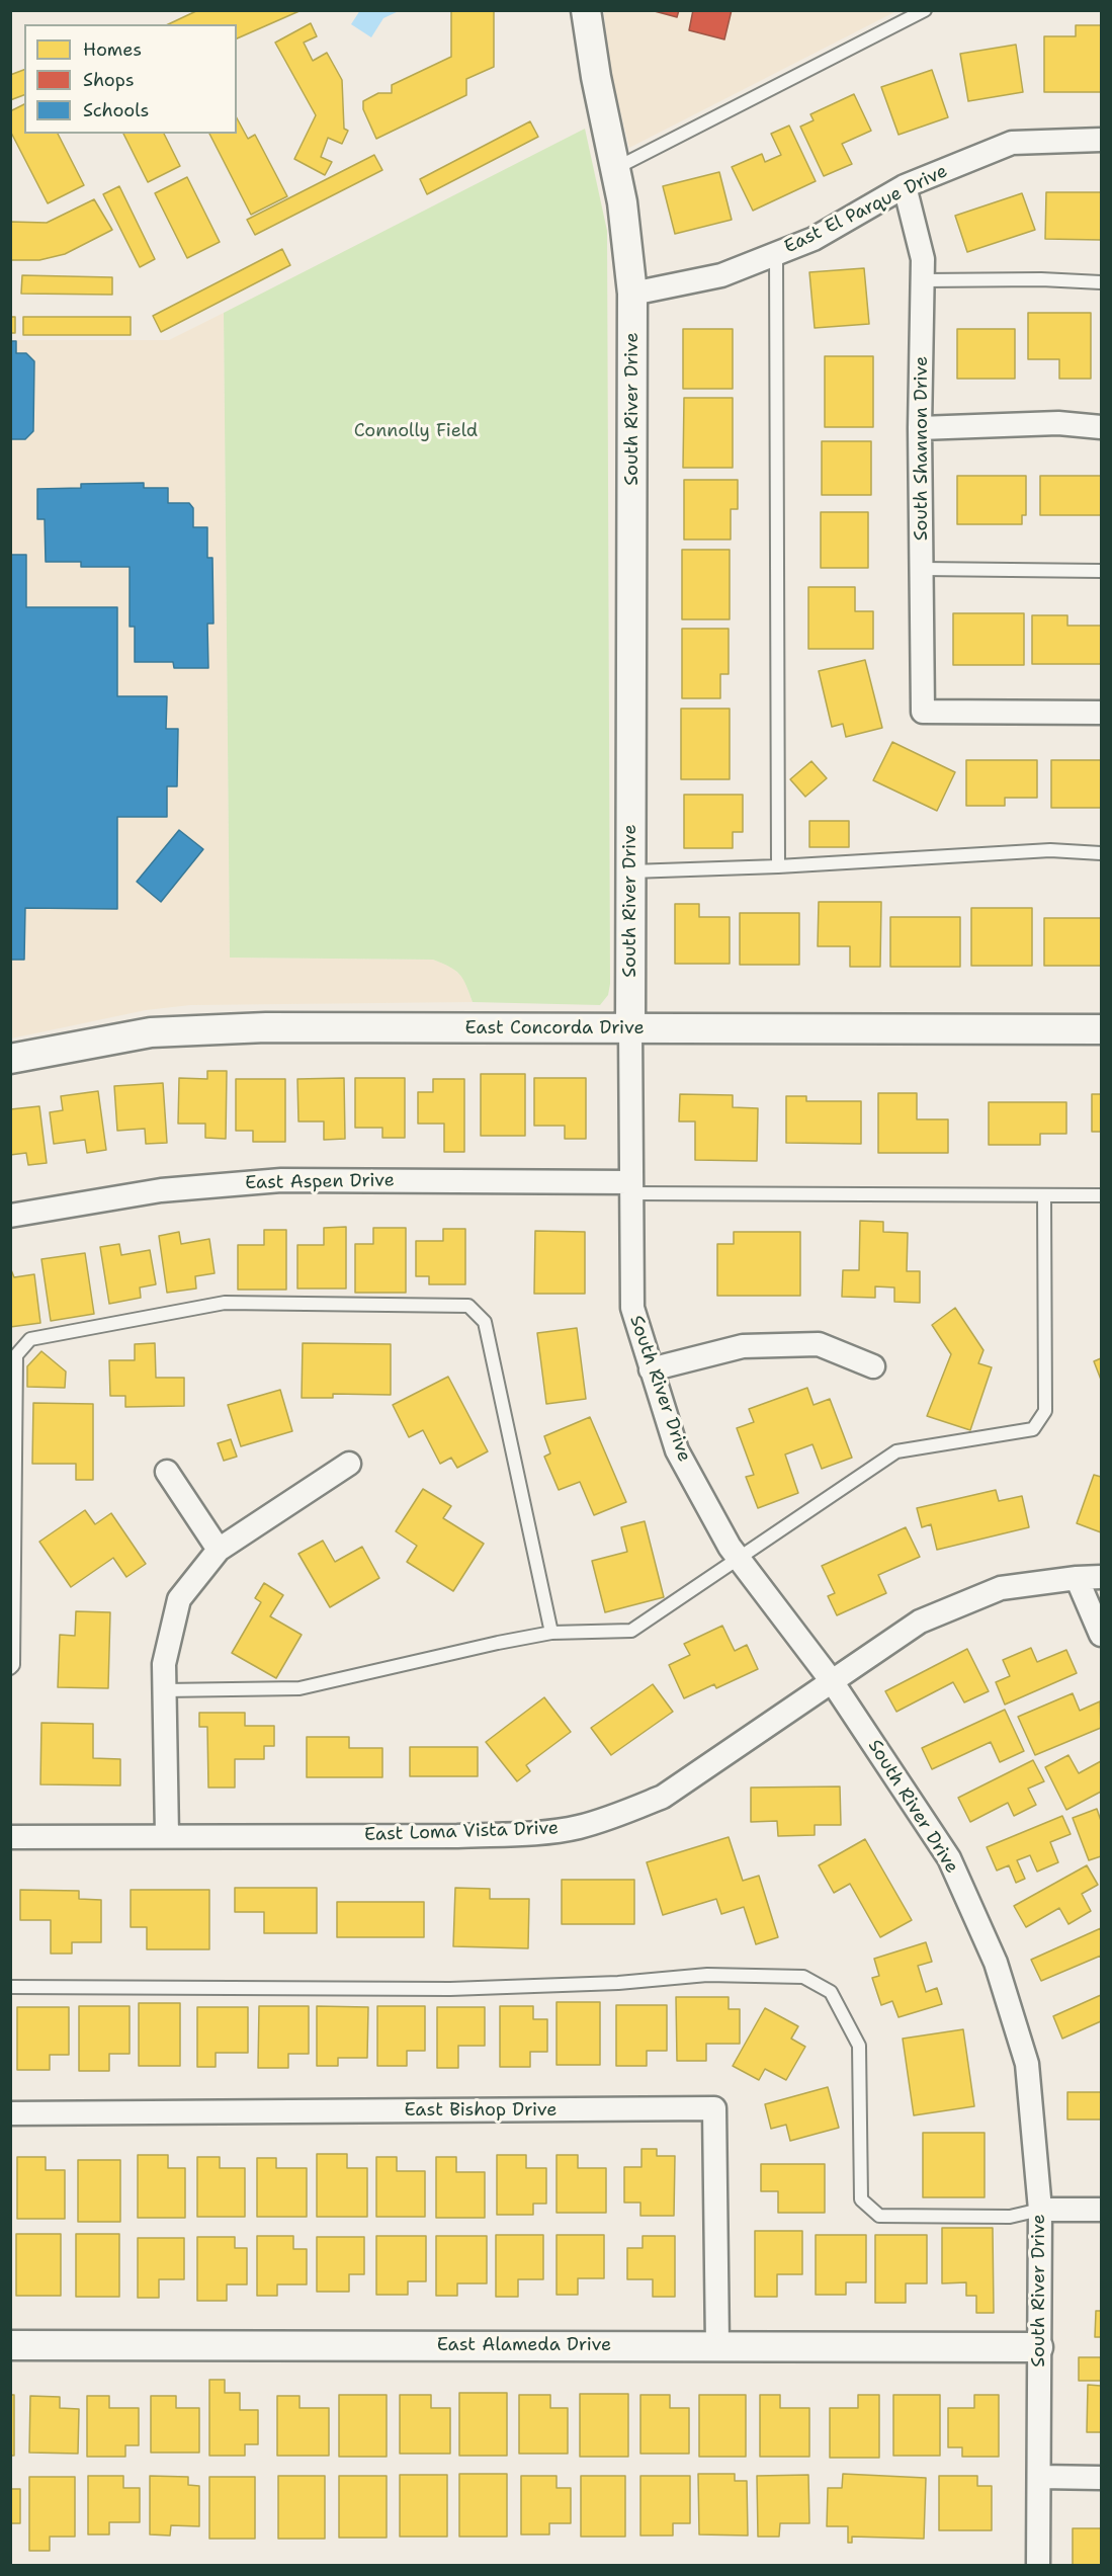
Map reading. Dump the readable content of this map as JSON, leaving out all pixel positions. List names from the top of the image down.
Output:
{
  "streets": {
    "street": [
      "East El Parque Drive",
      "South River Drive",
      "South Shannon Drive",
      "East Concorda Drive",
      "East Aspen Drive",
      "East Loma Vista Drive",
      "East Bishop Drive",
      "East Alameda Drive"
    ]
  },
  "crossings": [
    ["East El Parque Drive", "South River Drive"],
    ["East El Parque Drive", "South Shannon Drive"],
    ["South River Drive", "East Concorda Drive"],
    ["South River Drive", "East Aspen Drive"],
    ["South River Drive", "East Loma Vista Drive"],
    ["South River Drive", "East Alameda Drive"],
    ["East Bishop Drive", "East Alameda Drive"]
  ],
  "parks": ["Connolly Field"],
  "legend": ["Homes", "Shops", "Schools"]
}
